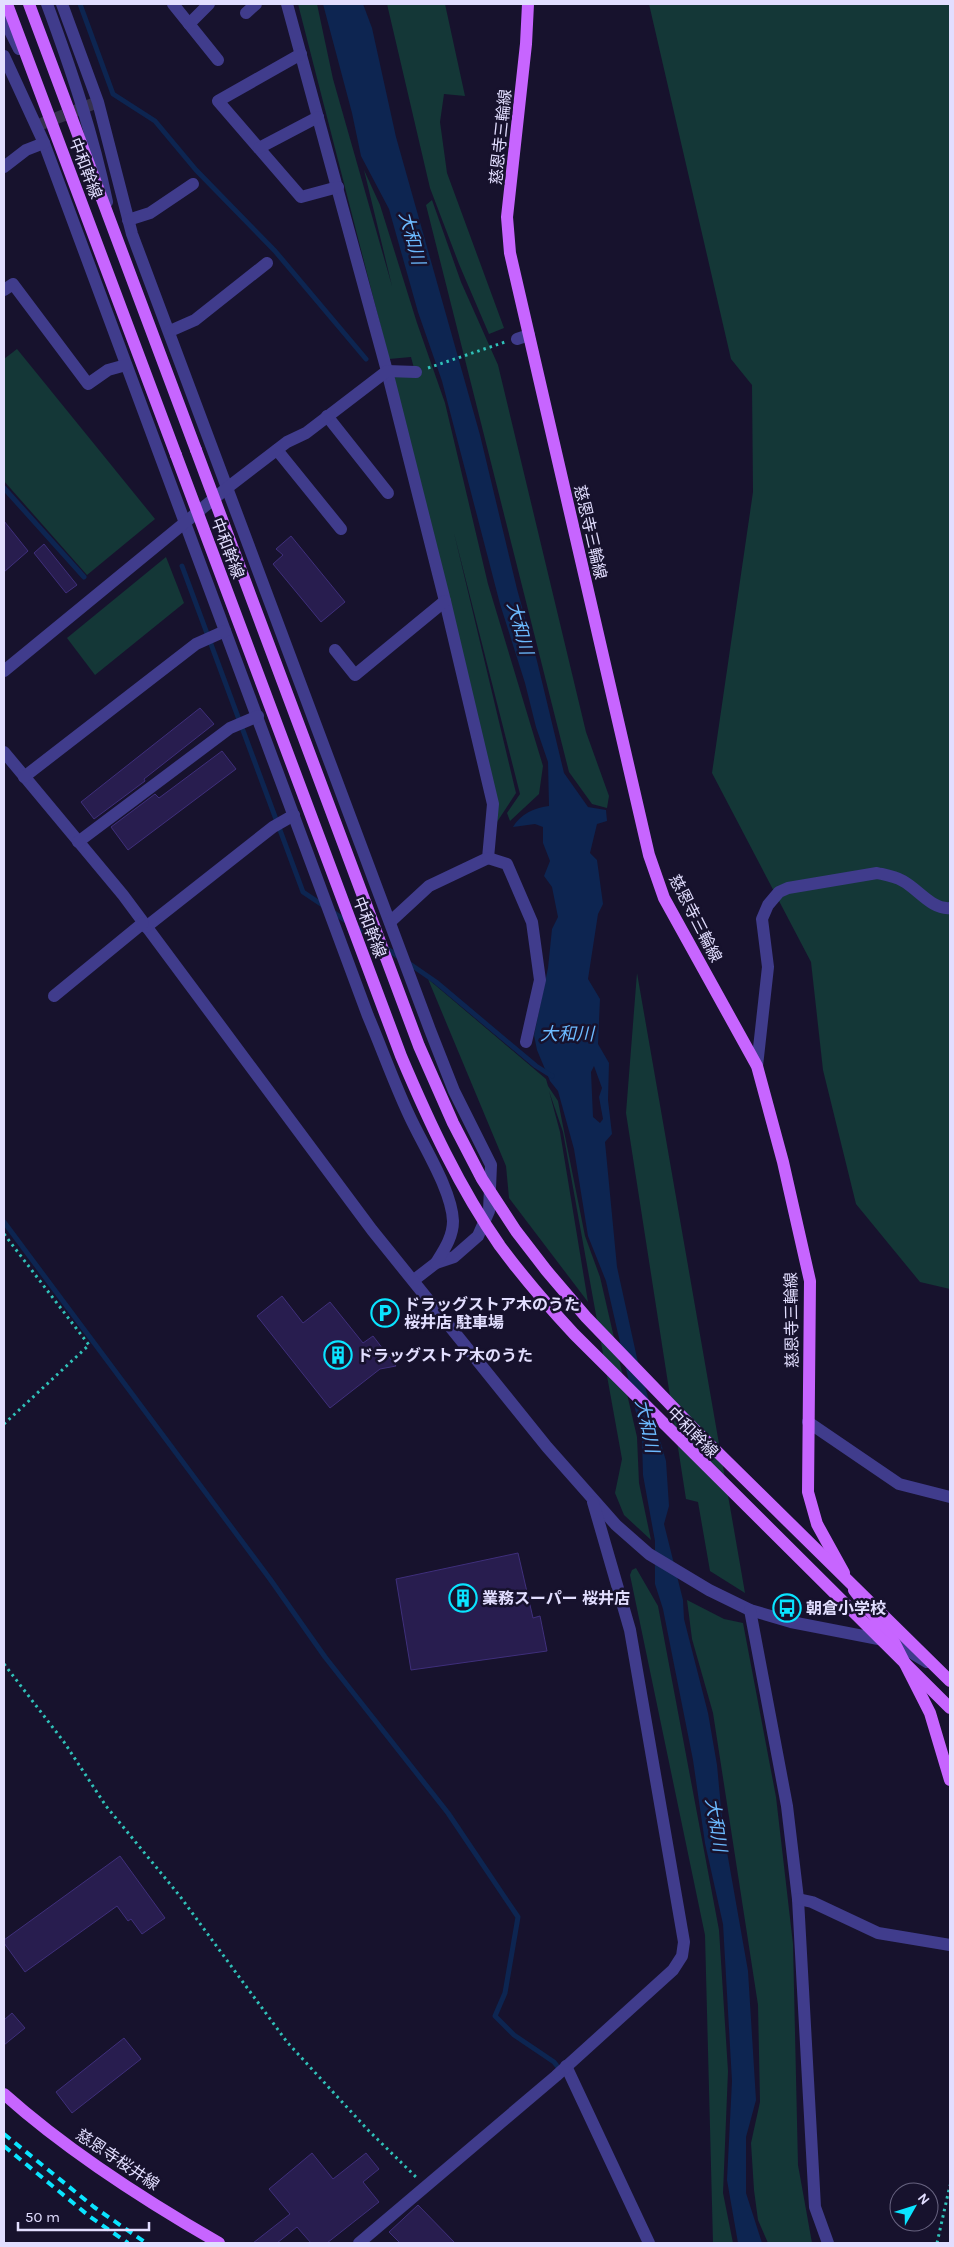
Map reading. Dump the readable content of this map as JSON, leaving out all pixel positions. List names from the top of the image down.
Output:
{
  "streets": {
    "main road": ["慈恩寺三輪線", "中和幹線", "慈恩寺桜井線"]
  },
  "water": ["大和川"],
  "places": {
    "parking": ["ドラッグストア木のうた 桜井店 駐車場"],
    "building": ["ドラッグストア木のうた", "業務スーパー 桜井店"],
    "bus stop": ["朝倉小学校"]
  },
  "scale_bar": "50 m",
  "north": "top right"
}
